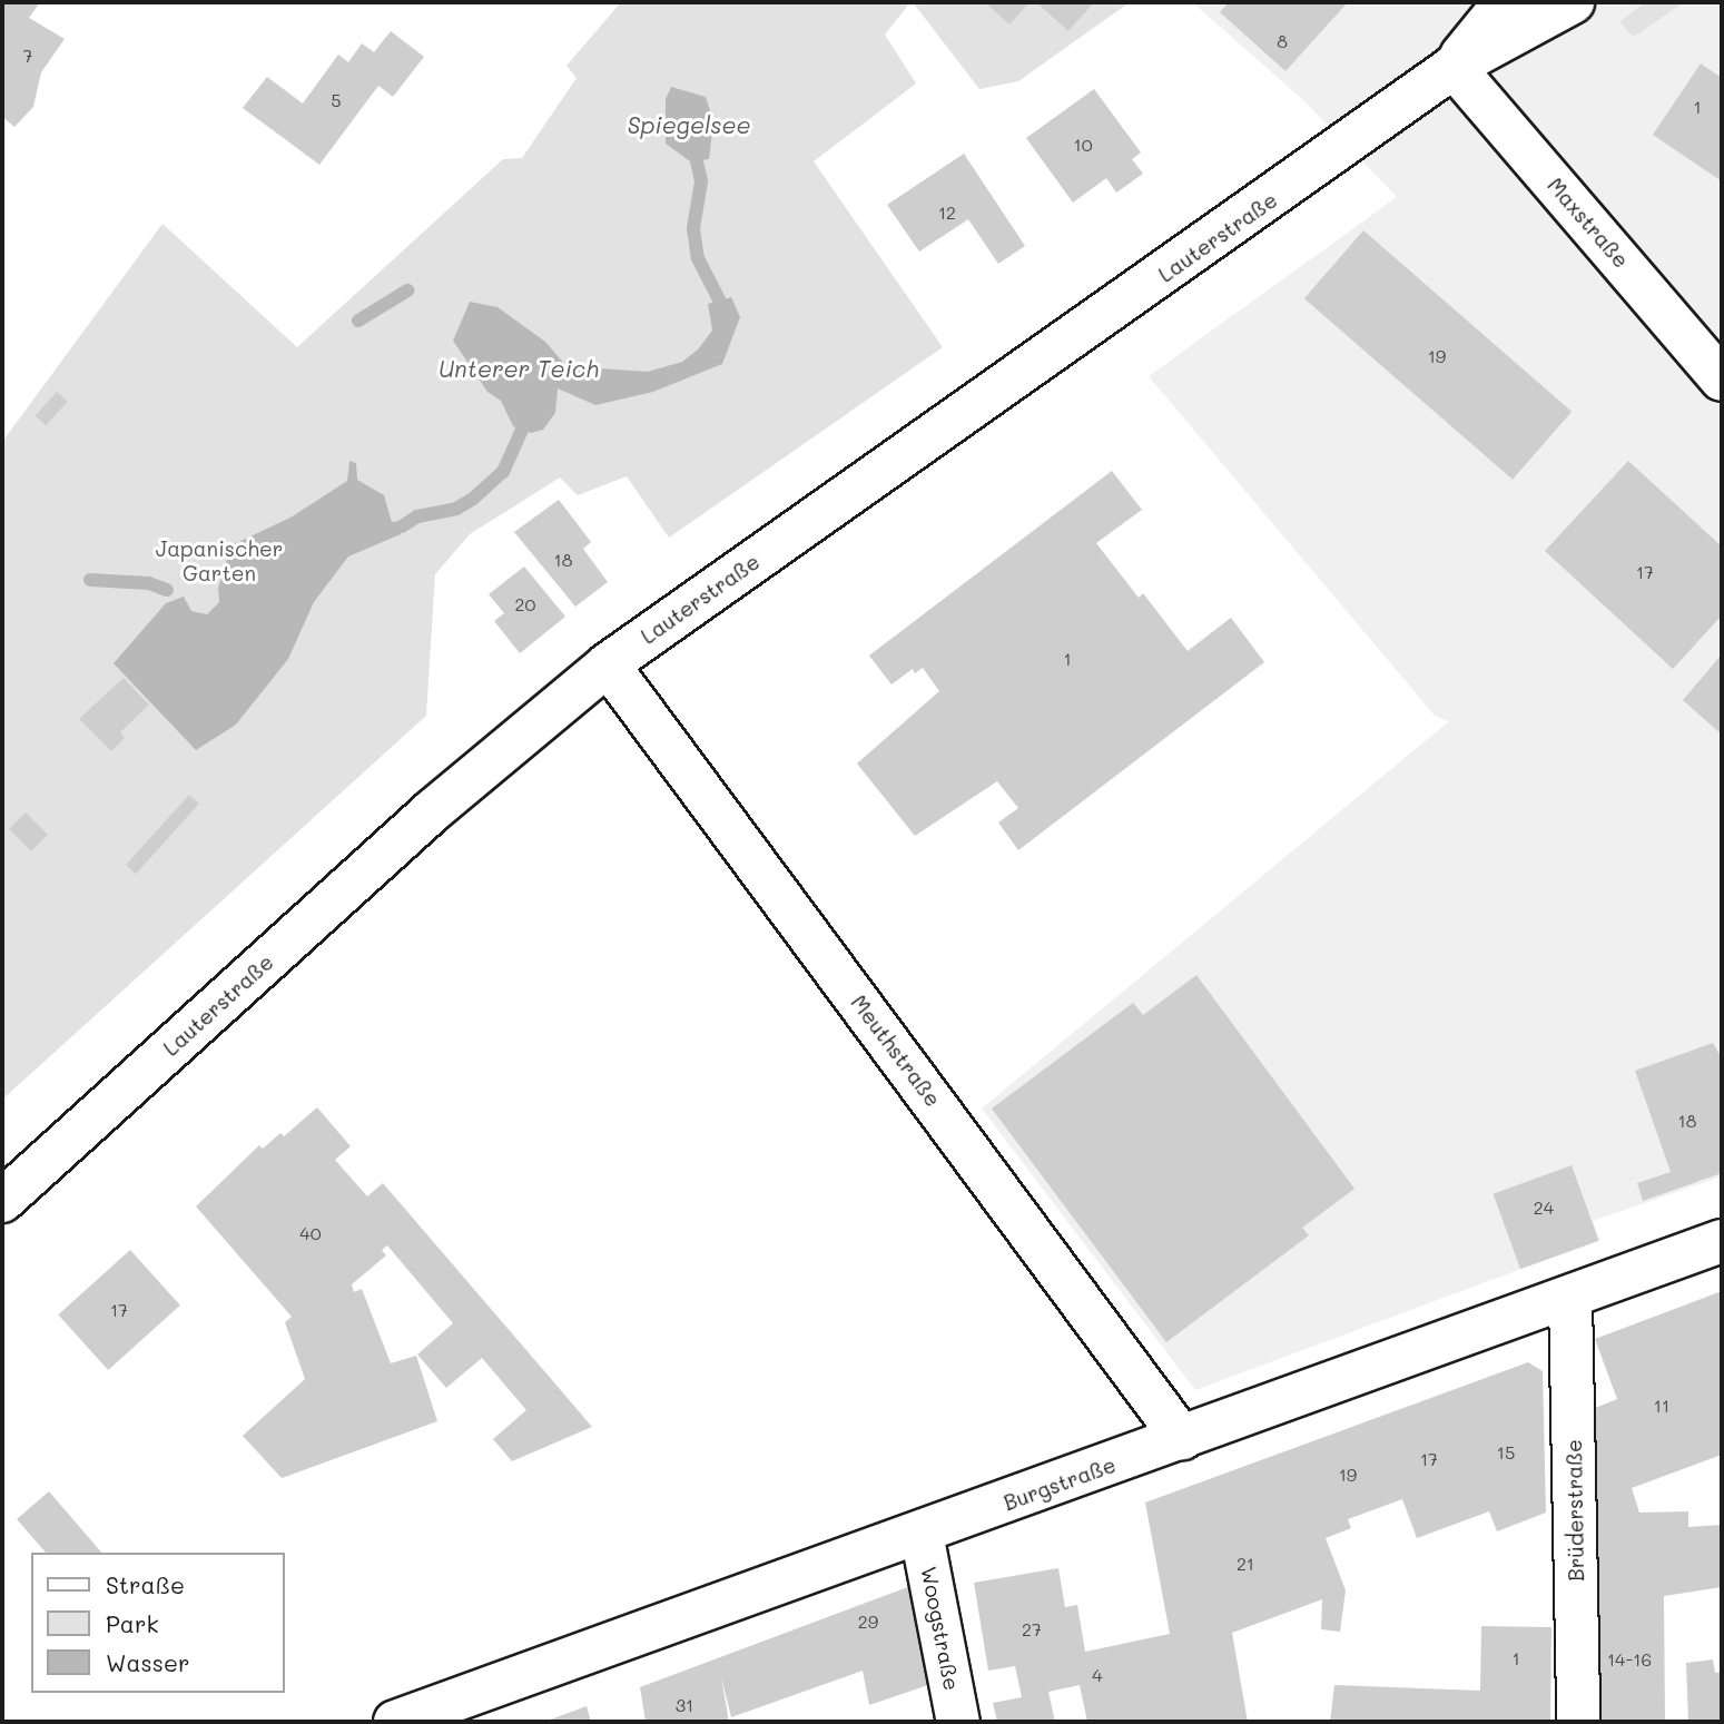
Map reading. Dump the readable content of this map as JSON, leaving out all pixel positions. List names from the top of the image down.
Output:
{
  "streets": {
    "street": [
      "Maxstraße",
      "Lauterstraße",
      "Meuthstraße",
      "Burgstraße",
      "Brüderstraße",
      "Woogstraße"
    ]
  },
  "crossings": [
    ["Maxstraße", "Lauterstraße"],
    ["Lauterstraße", "Meuthstraße"],
    ["Meuthstraße", "Burgstraße"],
    ["Burgstraße", "Brüderstraße"],
    ["Burgstraße", "Woogstraße"]
  ],
  "water": ["Spiegelsee", "Unterer Teich"],
  "parks": ["Japanischer Garten"],
  "house_numbers": [
    "8",
    "7",
    "5",
    "1",
    "10",
    "12",
    "19",
    "18",
    "17",
    "20",
    "1",
    "18",
    "24",
    "40",
    "17",
    "11",
    "15",
    "17",
    "19",
    "21",
    "29",
    "27",
    "1",
    "14-16",
    "4",
    "31"
  ],
  "legend": ["Straße", "Park", "Wasser"]
}
